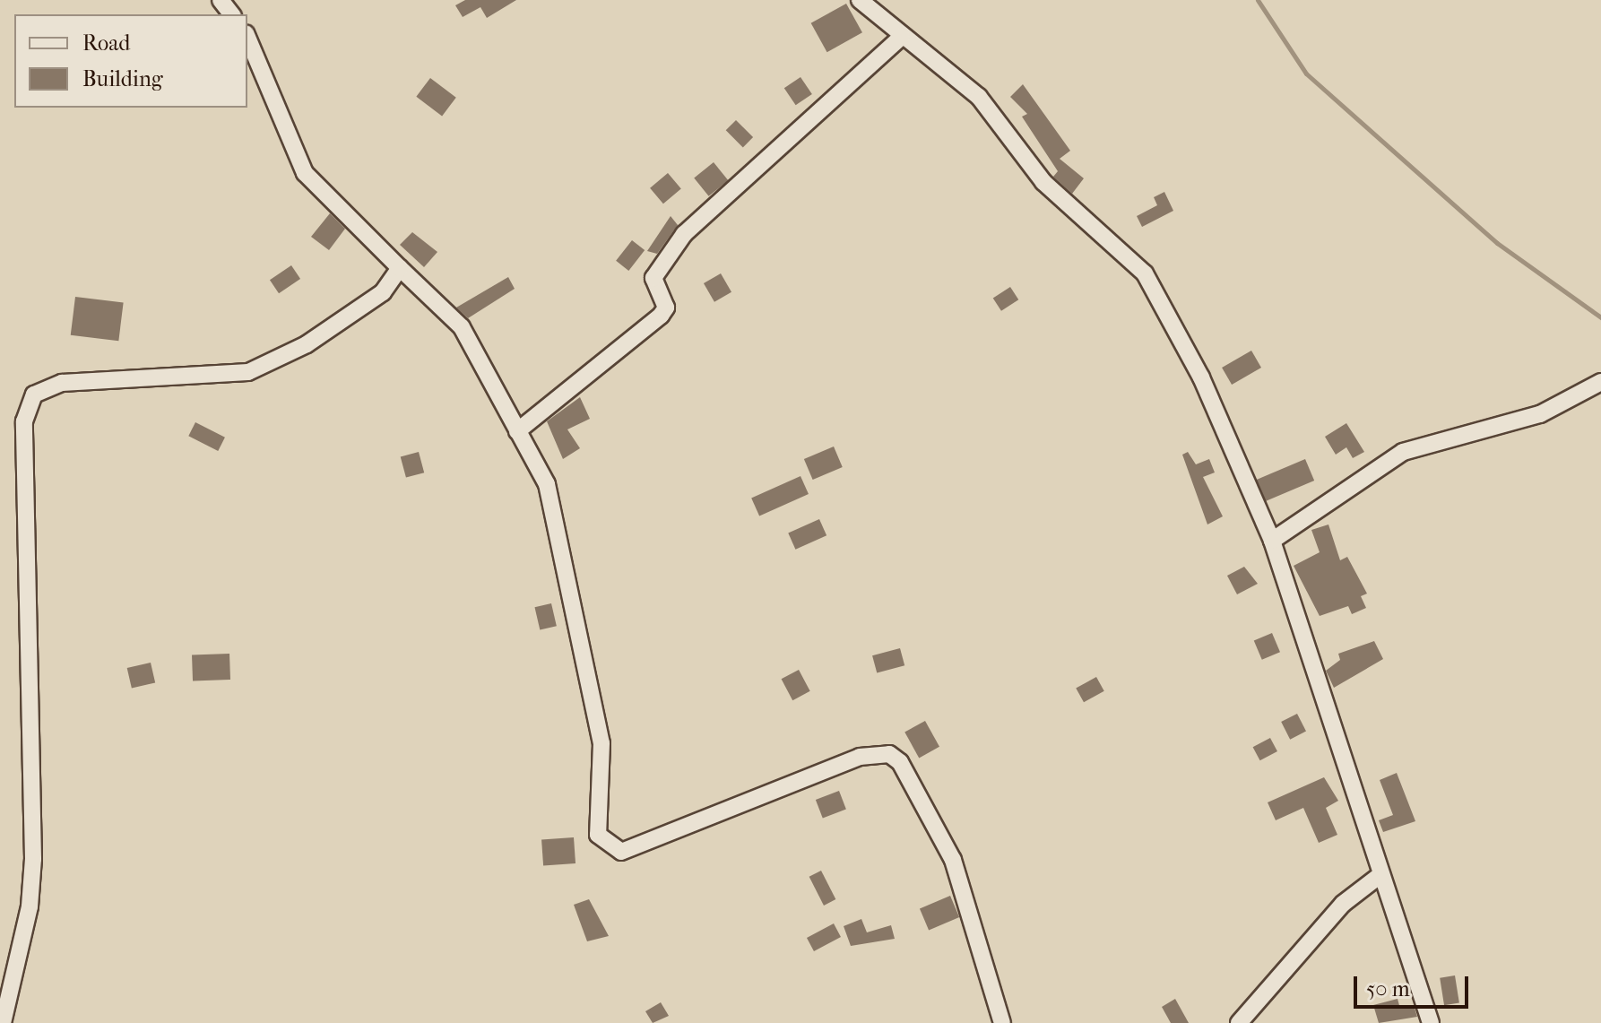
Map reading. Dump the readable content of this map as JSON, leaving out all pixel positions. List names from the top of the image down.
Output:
{
  "legend": ["Road", "Building"],
  "scale_bar": "50 m"
}
